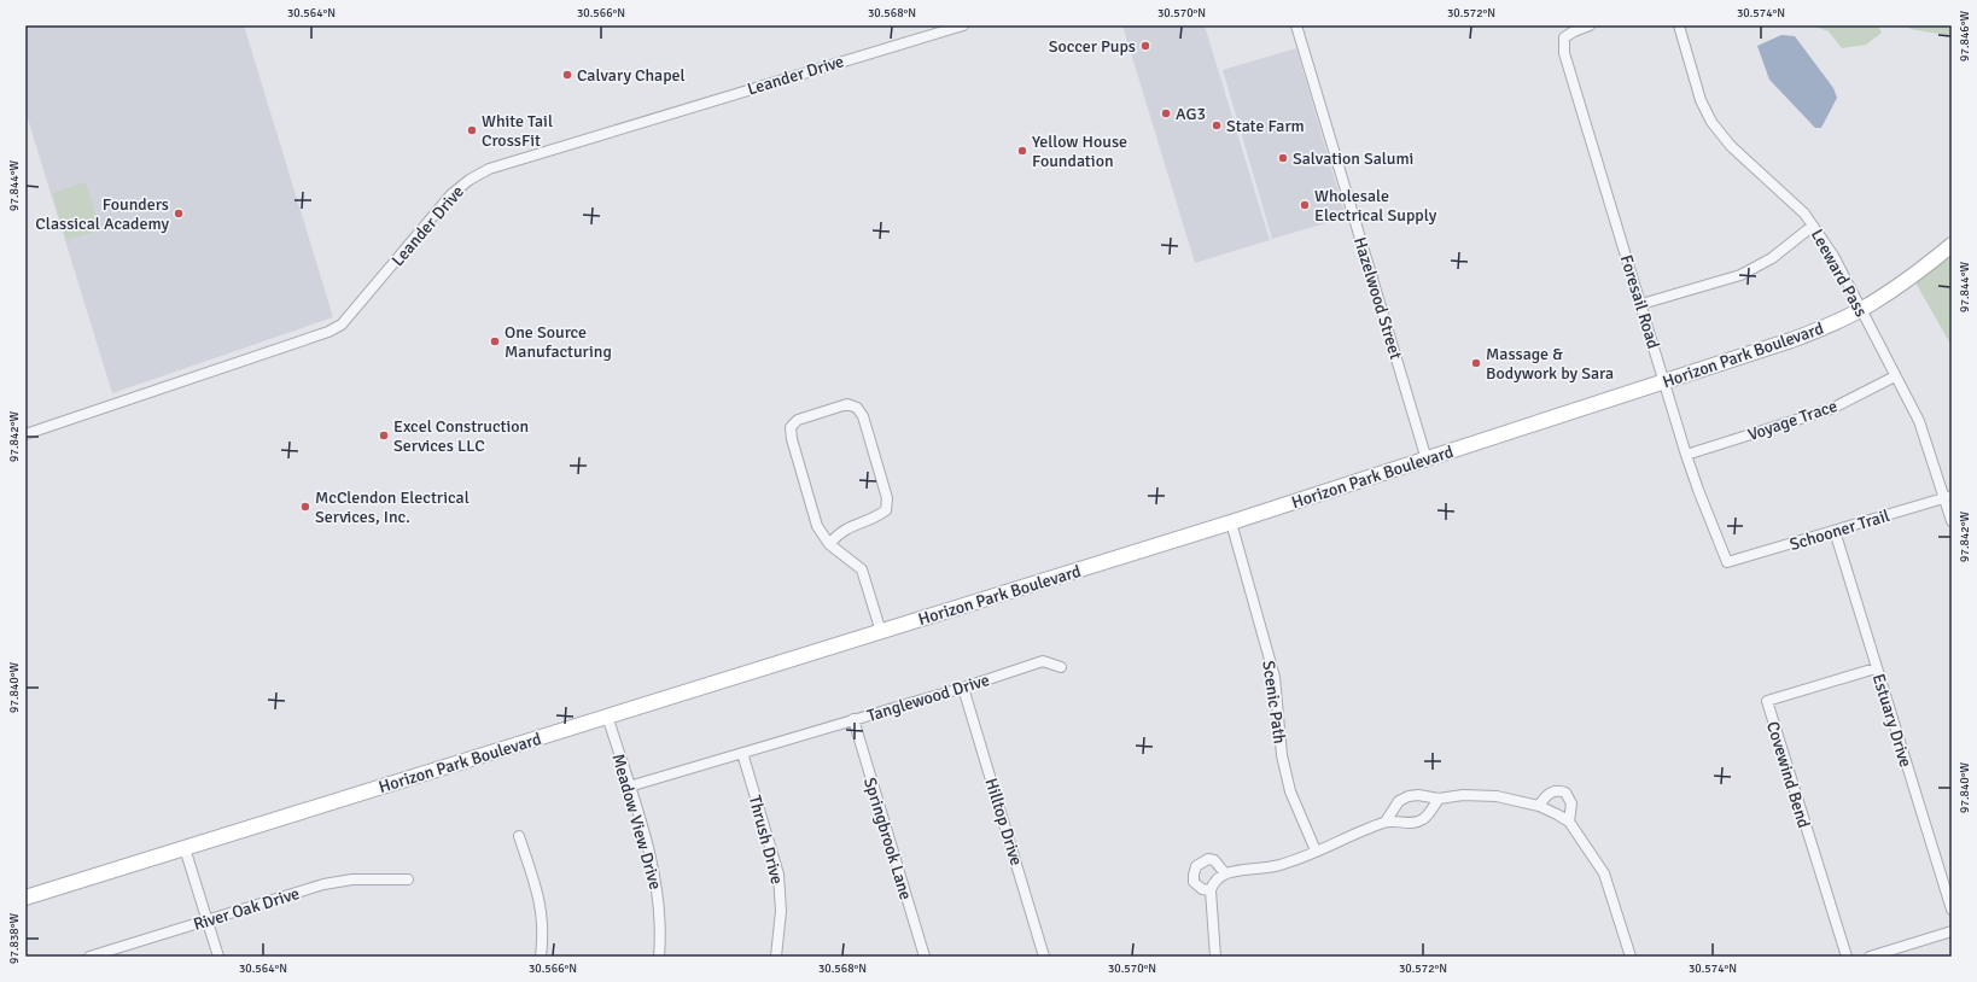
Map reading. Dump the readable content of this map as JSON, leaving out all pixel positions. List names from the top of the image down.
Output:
{
  "streets": {
    "street": [
      "Leander Drive",
      "Leeward Pass",
      "Hazelwood Street",
      "Foresail Road",
      "Horizon Park Boulevard",
      "Voyage Trace",
      "Schooner Trail",
      "Tanglewood Drive",
      "Scenic Path",
      "Estuary Drive",
      "Covewind Bend",
      "Meadow View Drive",
      "Hilltop Drive",
      "Springbrook Lane",
      "Thrush Drive",
      "River Oak Drive"
    ]
  },
  "crossings": [
    ["Leeward Pass", "Horizon Park Boulevard"],
    ["Leeward Pass", "Voyage Trace"],
    ["Leeward Pass", "Schooner Trail"],
    ["Hazelwood Street", "Horizon Park Boulevard"],
    ["Foresail Road", "Horizon Park Boulevard"],
    ["Foresail Road", "Voyage Trace"],
    ["Foresail Road", "Schooner Trail"],
    ["Horizon Park Boulevard", "Scenic Path"],
    ["Horizon Park Boulevard", "Meadow View Drive"],
    ["Schooner Trail", "Estuary Drive"],
    ["Tanglewood Drive", "Meadow View Drive"],
    ["Tanglewood Drive", "Hilltop Drive"],
    ["Tanglewood Drive", "Springbrook Lane"],
    ["Tanglewood Drive", "Thrush Drive"],
    ["Estuary Drive", "Covewind Bend"]
  ],
  "places": [
    "Soccer Pups",
    "Calvary Chapel",
    "AG3",
    "State Farm",
    "White Tail CrossFit",
    "Yellow House Foundation",
    "Salvation Salumi",
    "Wholesale Electrical Supply",
    "Founders Classical Academy",
    "One Source Manufacturing",
    "Massage & Bodywork by Sara",
    "Excel Construction Services LLC",
    "McClendon Electrical Services, Inc."
  ],
  "coordinates": [
    "30.564°N",
    "30.566°N",
    "30.568°N",
    "30.570°N",
    "30.572°N",
    "30.574°N",
    "97.846°W",
    "97.844°W",
    "97.842°W",
    "97.840°W",
    "97.838°W"
  ]
}
